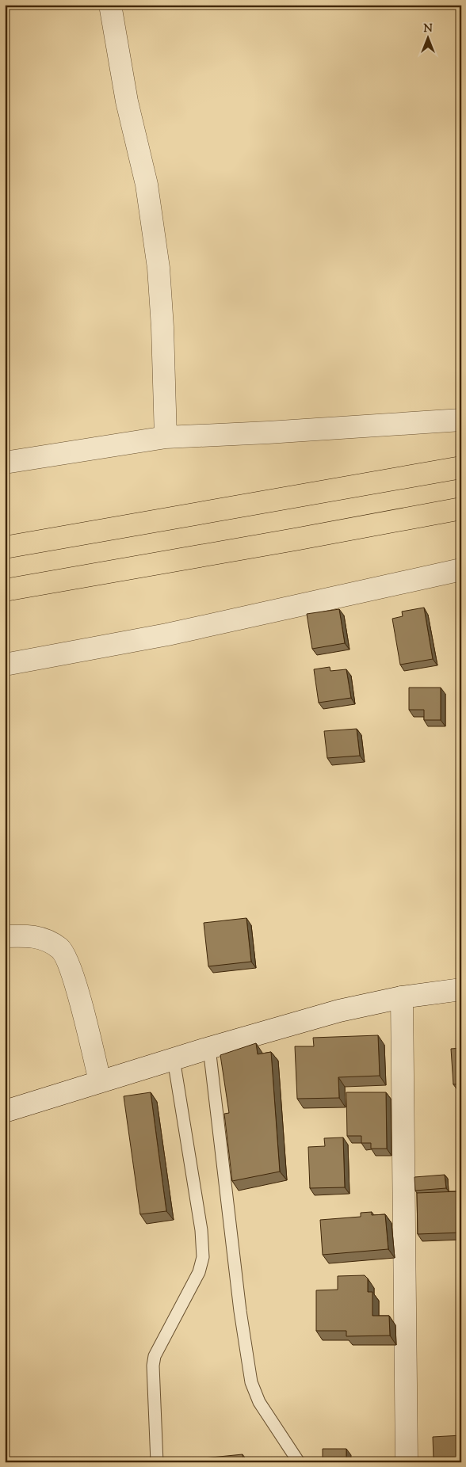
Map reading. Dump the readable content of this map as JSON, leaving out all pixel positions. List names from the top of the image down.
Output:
{
  "north": "top"
}
